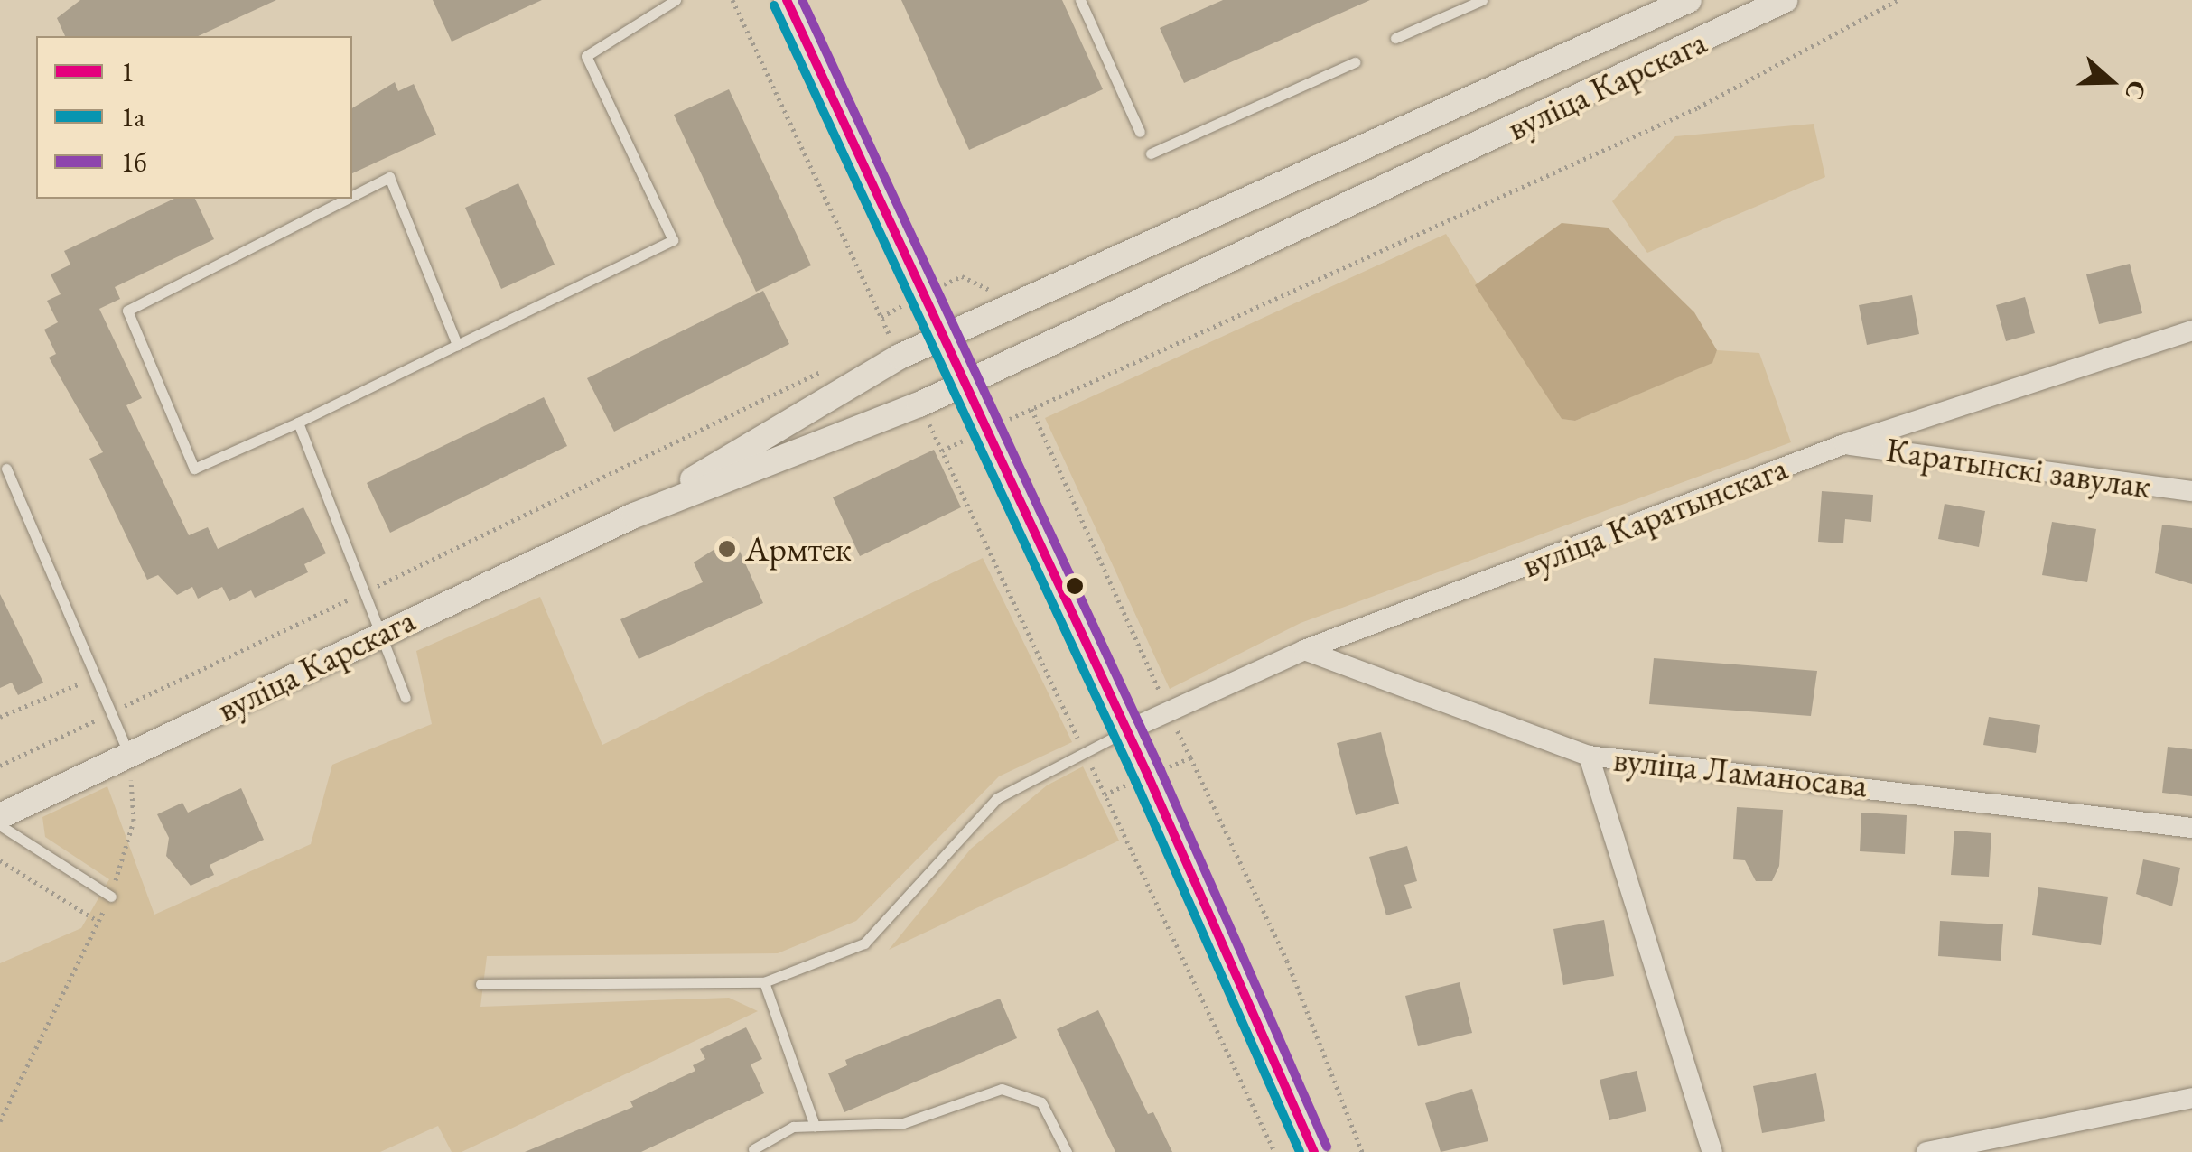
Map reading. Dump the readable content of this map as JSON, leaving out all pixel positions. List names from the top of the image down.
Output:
{
  "streets": {
    "street": [
      "вуліца Карскага",
      "Каратынскі завулак",
      "вуліца Каратынскага",
      "вуліца Ламаносава"
    ]
  },
  "crossings": [
    ["Каратынскі завулак", "вуліца Каратынскага"],
    ["вуліца Каратынскага", "вуліца Ламаносава"]
  ],
  "places": ["Армтек"],
  "lines": ["transit line 1", "transit line 1б", "transit line 1а"],
  "legend": ["1", "1а", "1б"],
  "north": "right"
}
